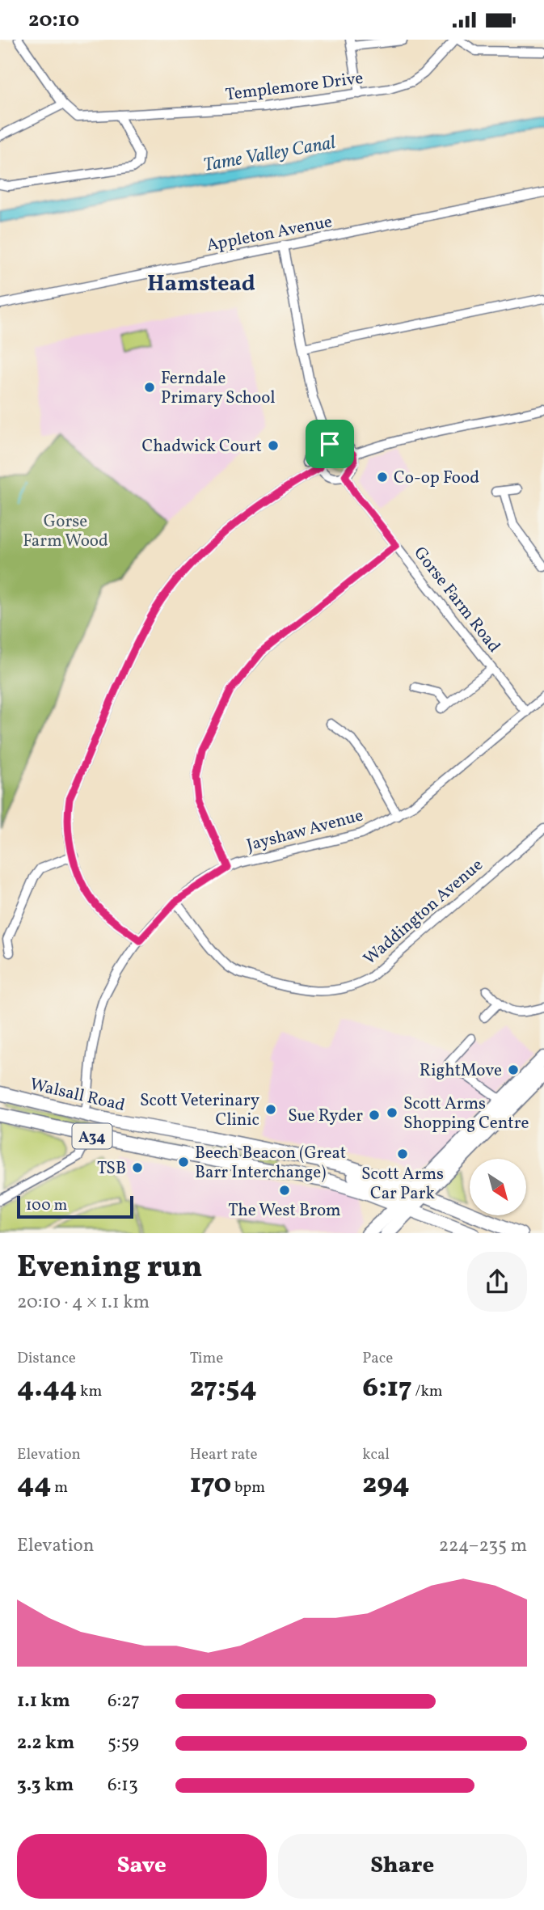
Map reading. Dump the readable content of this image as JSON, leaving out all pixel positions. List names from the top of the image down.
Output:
{
  "streets": {
    "highway": ["Walsall Road", "A34"],
    "street": [
      "Templemore Drive",
      "Appleton Avenue",
      "Gorse Farm Road",
      "Jayshaw Avenue",
      "Waddington Avenue"
    ]
  },
  "crossings": [
    ["Gorse Farm Road", "Jayshaw Avenue"],
    ["Jayshaw Avenue", "Waddington Avenue"],
    ["Jayshaw Avenue", "Walsall Road"],
    ["Walsall Road", "A34"]
  ],
  "districts": ["Hamstead"],
  "water": ["Tame Valley Canal"],
  "parks": ["Gorse Farm Wood"],
  "places": [
    "Ferndale Primary School",
    "Chadwick Court",
    "Co-op Food",
    "RightMove",
    "Scott Veterinary Clinic",
    "Scott Arms Shopping Centre",
    "Sue Ryder",
    "Scott Arms Car Park",
    "Beech Beacon (Great Barr Interchange)",
    "TSB",
    "The West Brom"
  ],
  "scale_bar": "100 m",
  "north": "bottom right",
  "page": {
    "status": "20:10",
    "scale": "100 m",
    "heading": ["Evening run", "20:10 · 4 × 1.1 km"],
    "stats": [
      ["Distance", "4.44 km"],
      ["Time", "27:54"],
      ["Pace", "6:17 /km"],
      ["Elevation", "44 m"],
      ["Heart rate", "170 bpm"],
      ["kcal", "294"]
    ],
    "chart": ["Elevation", "224–235 m"],
    "list": [
      {
        "name": "1.1 km",
        "note": "6:27"
      },
      {
        "name": "2.2 km",
        "note": "5:59"
      },
      {
        "name": "3.3 km",
        "note": "6:13"
      }
    ],
    "buttons": ["Save", "Share"]
  }
}
